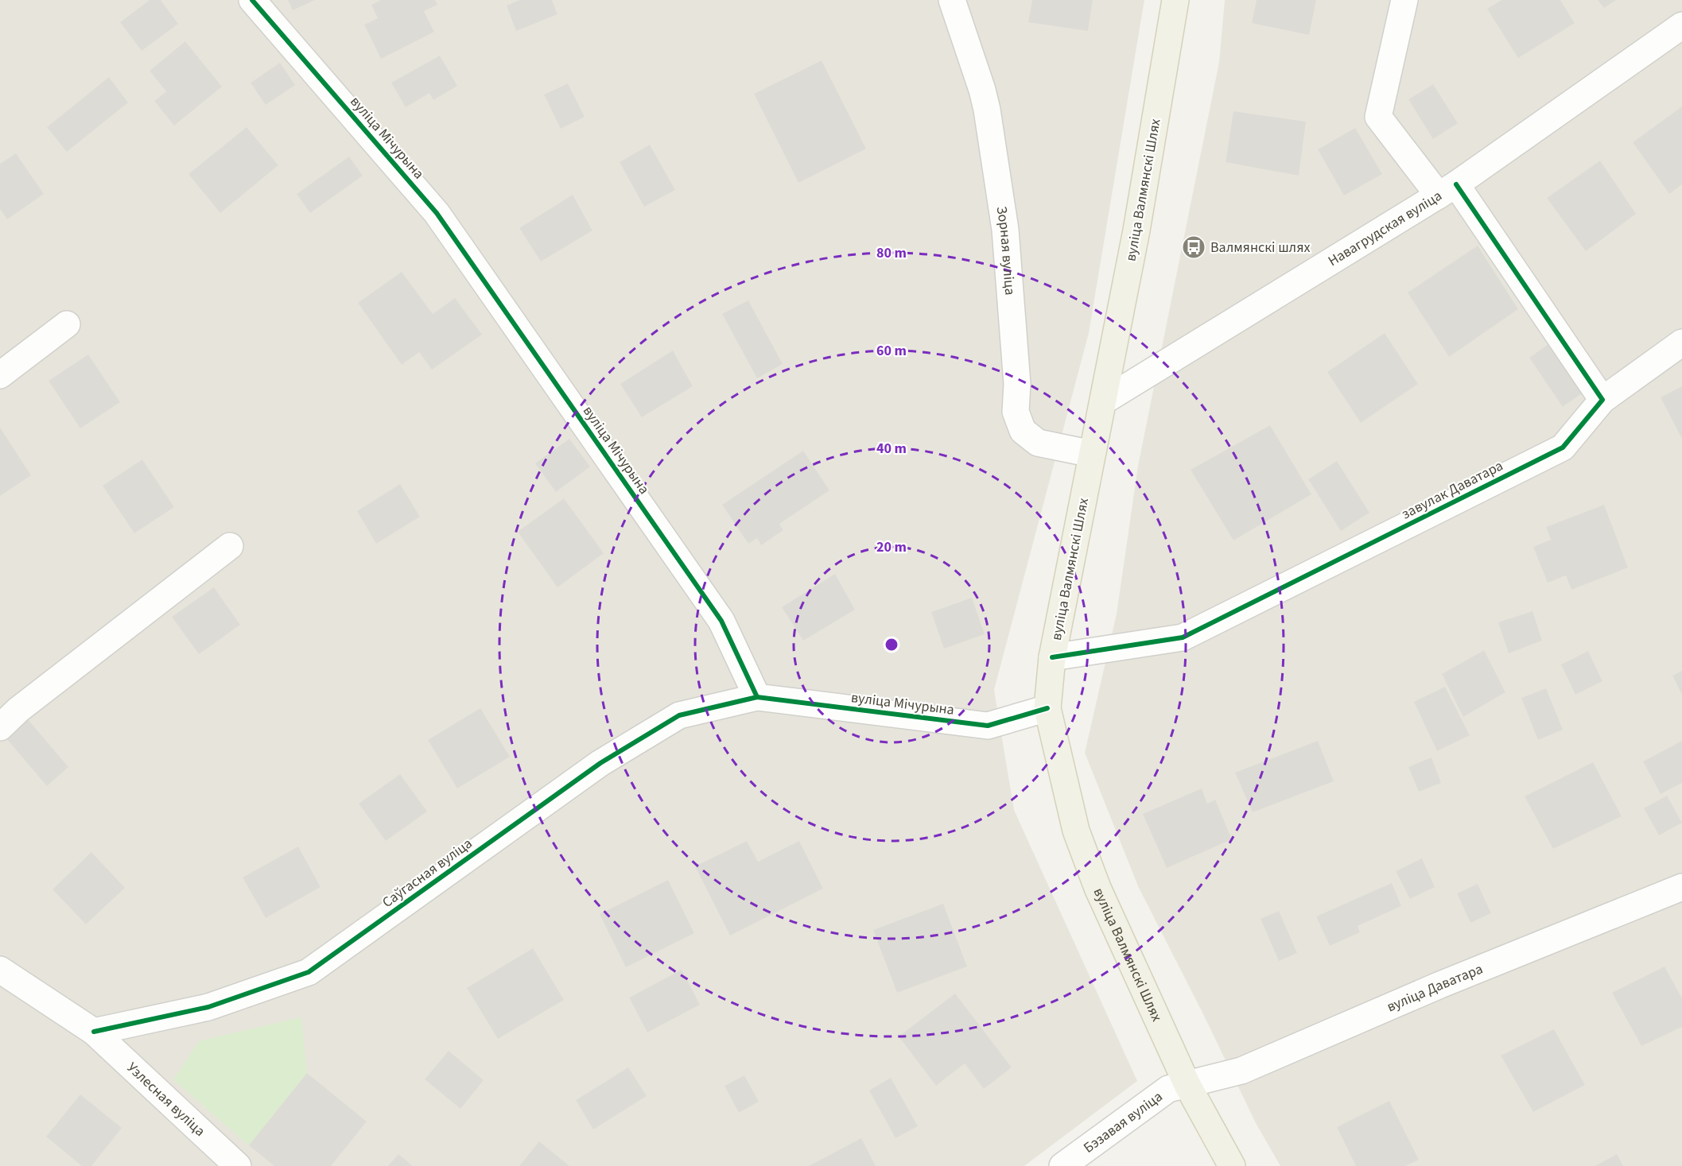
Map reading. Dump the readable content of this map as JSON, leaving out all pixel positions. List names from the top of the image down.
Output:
{
  "streets": {
    "main road": ["вуліца Валмянскі Шлях"],
    "street": [
      "вуліца Мічурына",
      "Навагрудская вуліца",
      "Зорная вуліца",
      "завулак Даватара",
      "Саўгасная вуліца",
      "вуліца Даватара",
      "Узлесная вуліца",
      "Бэзавая вуліца"
    ]
  },
  "crossings": [
    ["вуліца Мічурына", "вуліца Валмянскі Шлях"],
    ["вуліца Мічурына", "Саўгасная вуліца"],
    ["вуліца Валмянскі Шлях", "Навагрудская вуліца"],
    ["вуліца Валмянскі Шлях", "Зорная вуліца"],
    ["вуліца Валмянскі Шлях", "завулак Даватара"],
    ["вуліца Валмянскі Шлях", "вуліца Даватара"],
    ["вуліца Валмянскі Шлях", "Бэзавая вуліца"],
    ["Саўгасная вуліца", "Узлесная вуліца"],
    ["вуліца Даватара", "Бэзавая вуліца"]
  ],
  "places": {
    "bus stop": ["Валмянскі шлях"]
  },
  "rings": [
    "80 m",
    "60 m",
    "40 m",
    "20 m"
  ]
}
